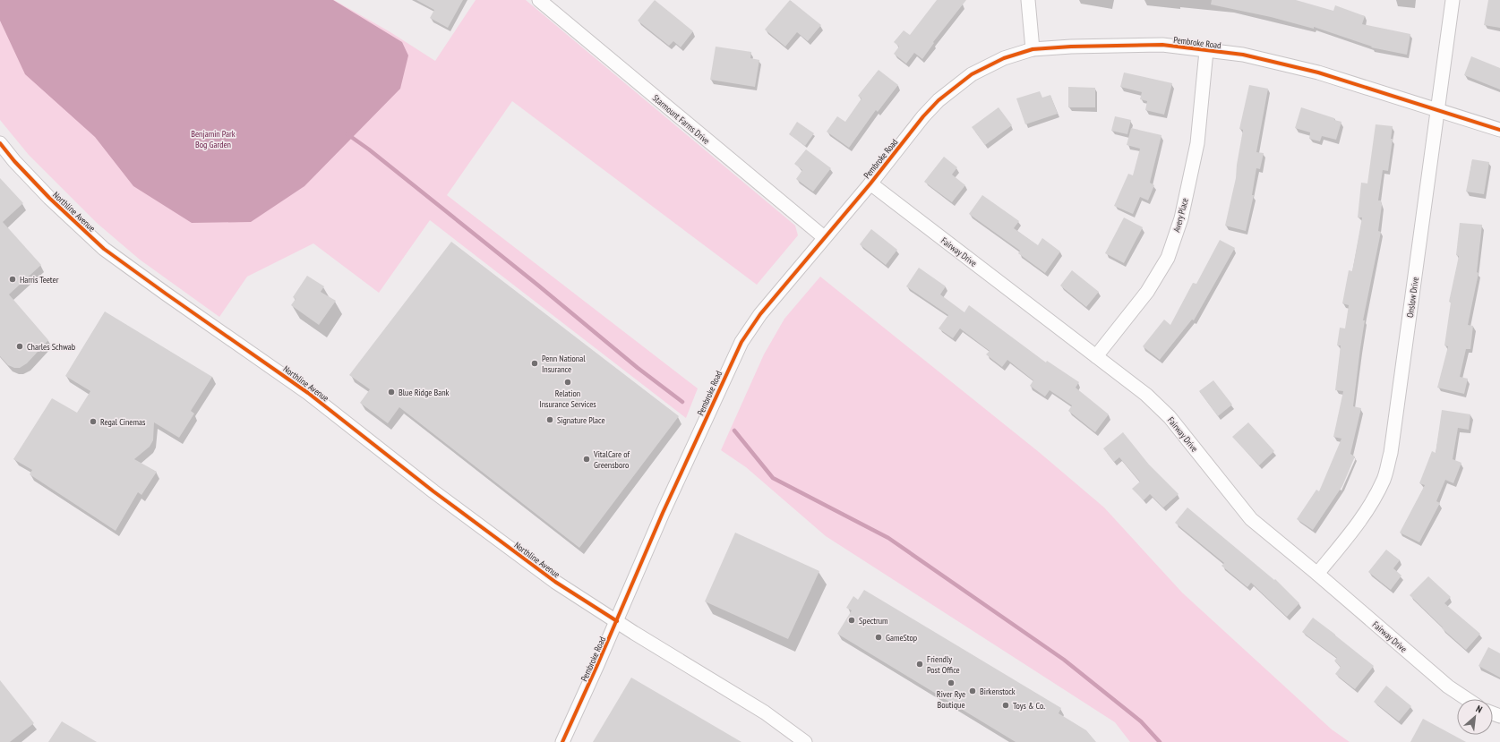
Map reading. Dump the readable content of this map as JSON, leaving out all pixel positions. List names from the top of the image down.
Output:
{
  "streets": {
    "street": [
      "Pembroke Road",
      "Starmount Farms Drive",
      "Northline Avenue",
      "Avery Place",
      "Fairway Drive",
      "Onslow Drive"
    ]
  },
  "crossings": [
    ["Pembroke Road", "Starmount Farms Drive"],
    ["Pembroke Road", "Northline Avenue"],
    ["Pembroke Road", "Avery Place"],
    ["Pembroke Road", "Fairway Drive"],
    ["Pembroke Road", "Onslow Drive"],
    ["Avery Place", "Fairway Drive"],
    ["Fairway Drive", "Onslow Drive"]
  ],
  "parks": ["Benjamin Park Bog Garden"],
  "places": [
    "Harris Teeter",
    "Charles Schwab",
    "Penn National Insurance",
    "Relation Insurance Services",
    "Blue Ridge Bank",
    "Signature Place",
    "Regal Cinemas",
    "VitalCare of Greensboro",
    "Spectrum",
    "GameStop",
    "Friendly Post Office",
    "River Rye Boutique",
    "Birkenstock",
    "Toys & Co."
  ],
  "north": "top right"
}
